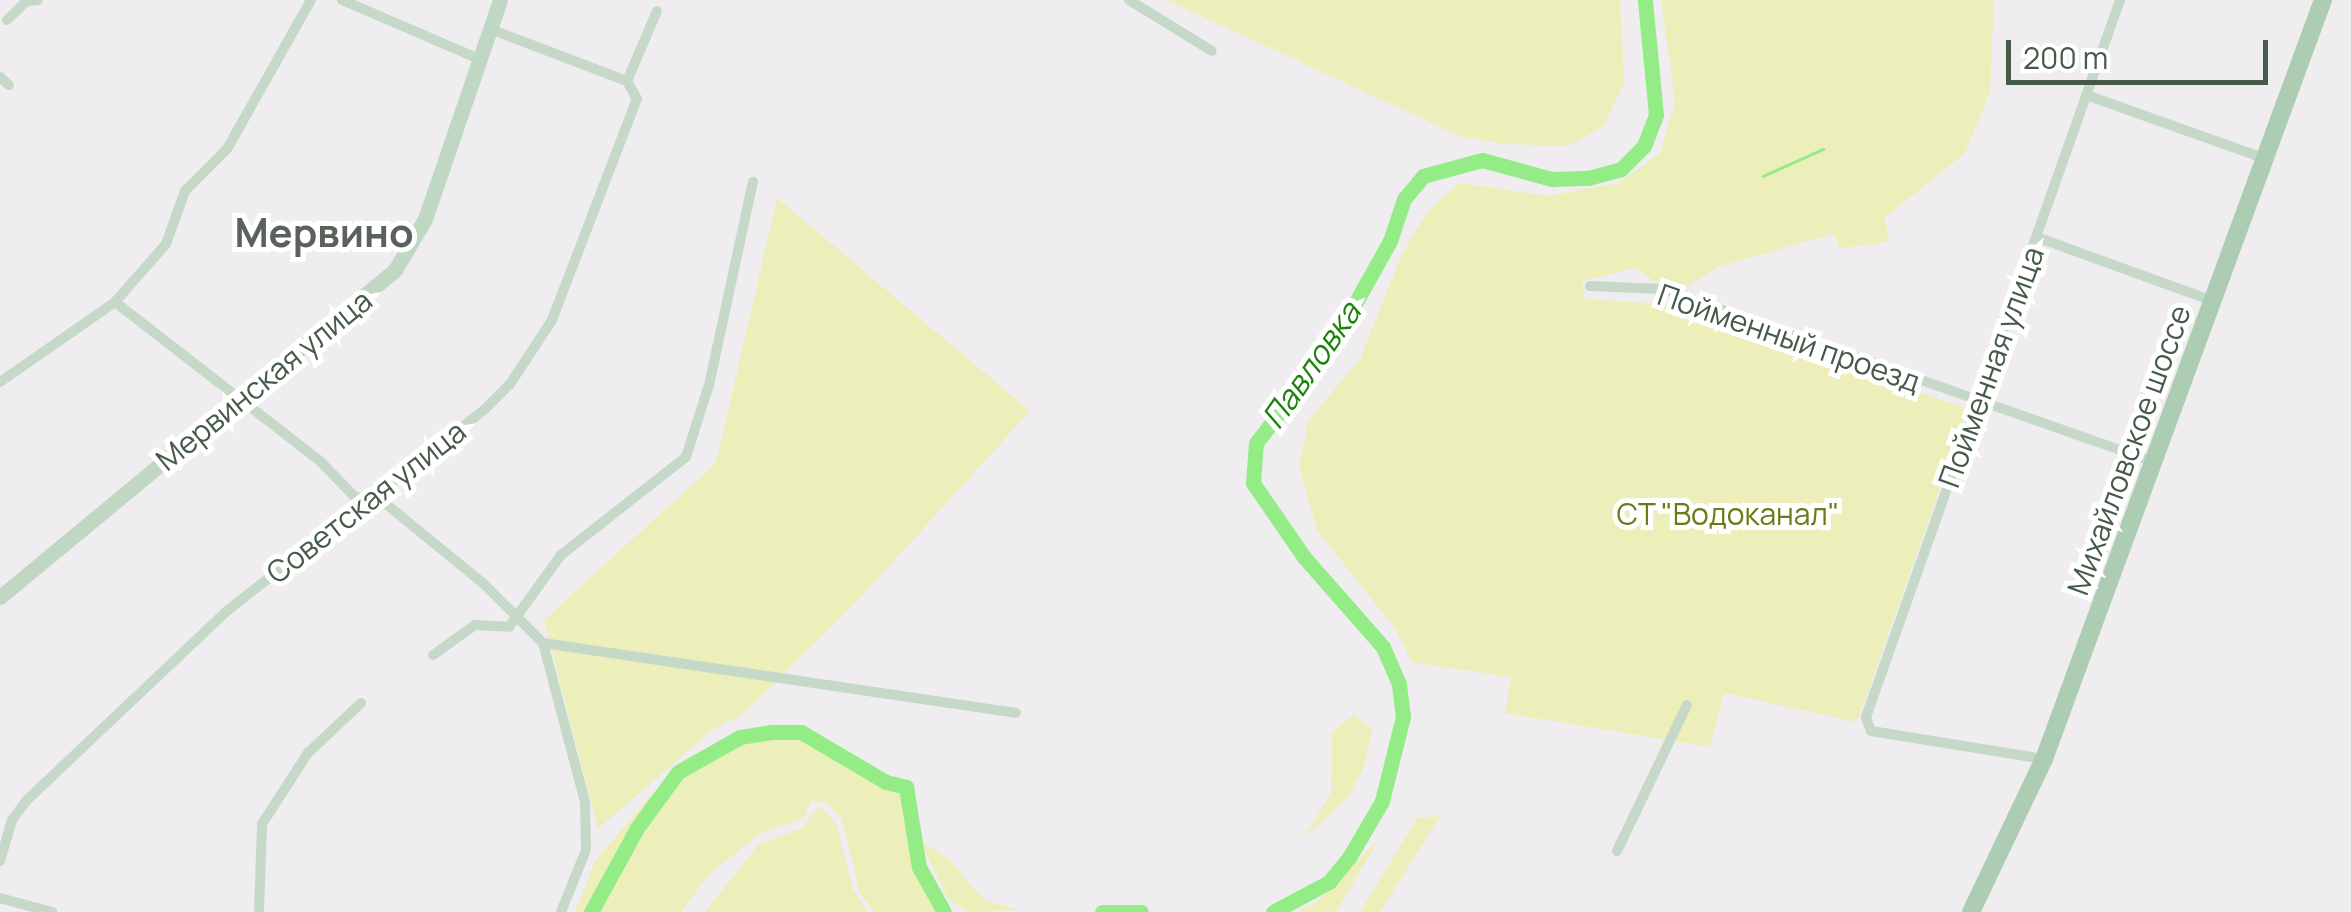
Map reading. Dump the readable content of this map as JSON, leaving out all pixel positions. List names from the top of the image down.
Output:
{
  "streets": {
    "main road": ["Михайловское шоссе"],
    "street": [
      "Пойменный проезд",
      "Пойменная улица",
      "Мервинская улица",
      "Советская улица"
    ]
  },
  "crossings": [
    ["Пойменный проезд", "Пойменная улица"],
    ["Пойменный проезд", "Михайловское шоссе"],
    ["Пойменная улица", "Михайловское шоссе"]
  ],
  "districts": ["Мервино"],
  "water": ["Павловка"],
  "parks": ["СТ \"Водоканал\""],
  "scale_bar": "200 m"
}
